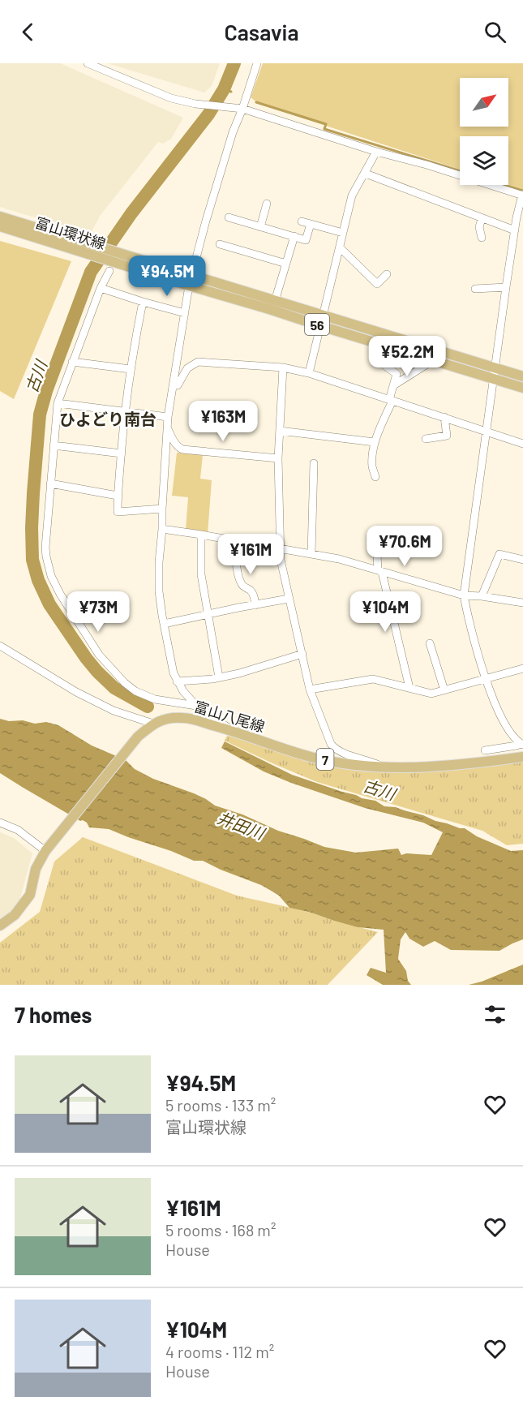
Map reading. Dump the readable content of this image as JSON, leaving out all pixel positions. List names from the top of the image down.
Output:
{
  "streets": {
    "main road": [
      "富山環状線",
      "56",
      "富山八尾線",
      "7"
    ]
  },
  "districts": ["ひよどり南台"],
  "water": ["古川", "井田川"],
  "north": "top right",
  "page": {
    "header": "Casavia",
    "price": [
      "¥94.5M",
      "¥52.2M",
      "¥163M",
      "¥70.6M",
      "¥161M",
      "¥73M",
      "¥104M"
    ],
    "heading": "7 homes",
    "list": [
      {
        "name": "¥94.5M",
        "note": "5 rooms · 133 m² · 富山環状線"
      },
      {
        "name": "¥161M",
        "note": "5 rooms · 168 m² · House"
      },
      {
        "name": "¥104M",
        "note": "4 rooms · 112 m² · House"
      }
    ]
  }
}
